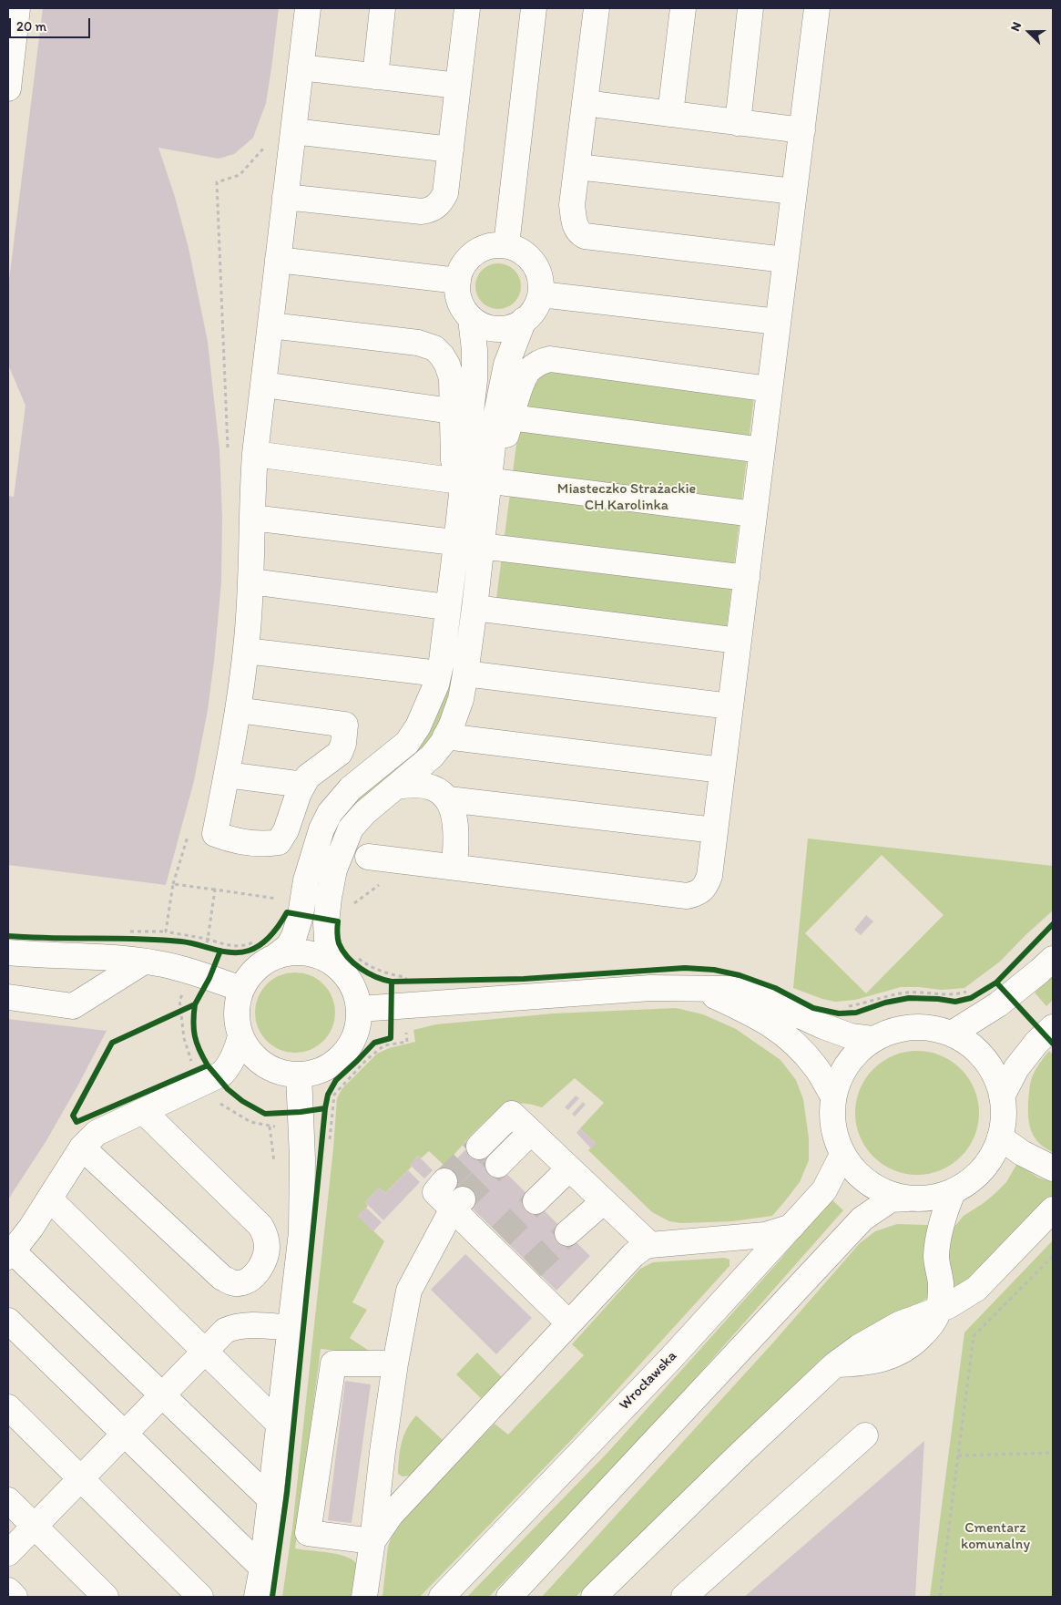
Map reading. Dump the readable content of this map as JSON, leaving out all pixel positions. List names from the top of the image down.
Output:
{
  "streets": {
    "street": ["Wrocławska"]
  },
  "parks": ["Miasteczko Strażackie CH Karolinka", "Cmentarz komunalny"],
  "scale_bar": "20 m",
  "north": "left"
}
